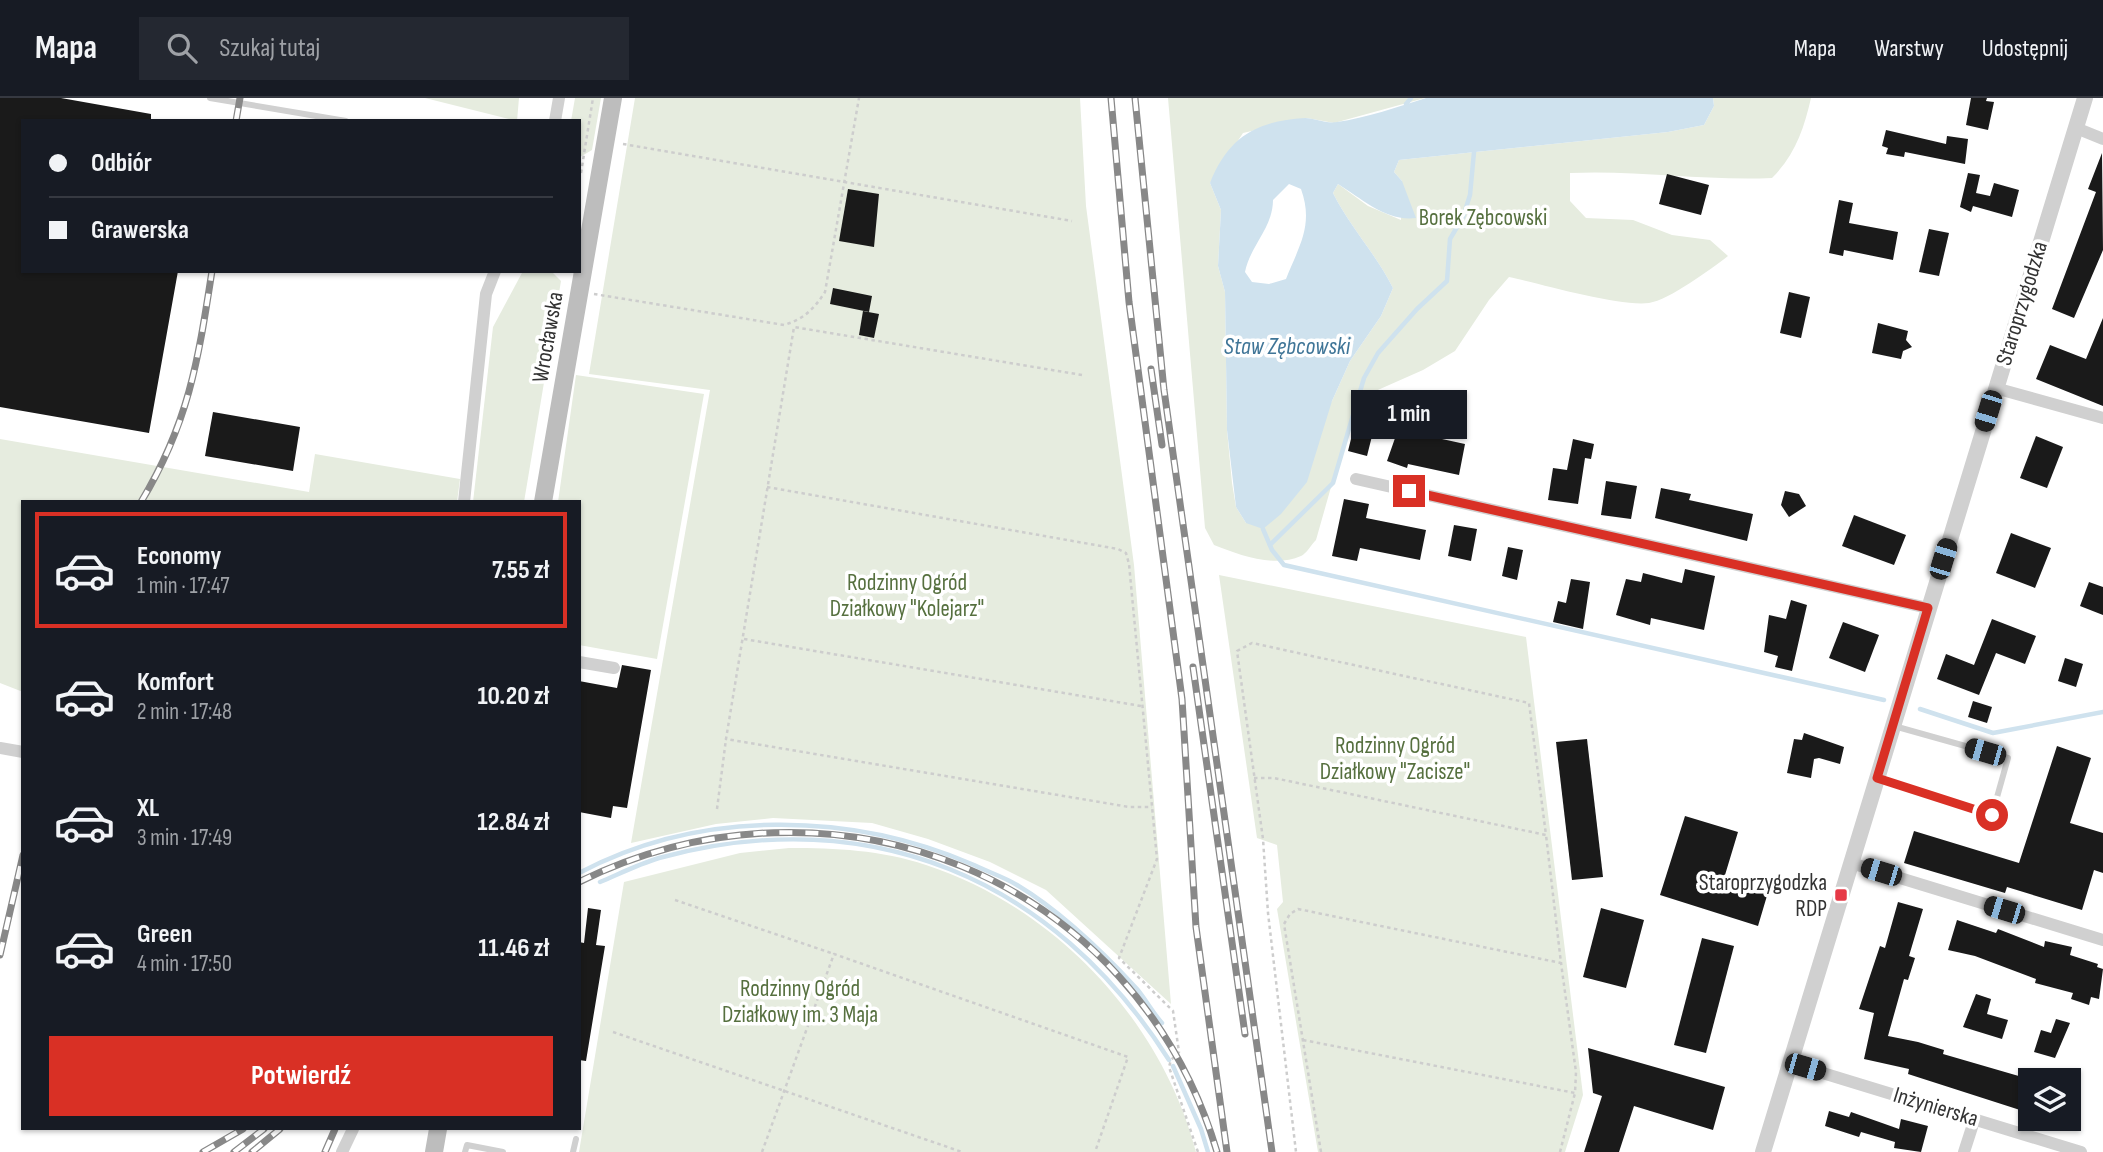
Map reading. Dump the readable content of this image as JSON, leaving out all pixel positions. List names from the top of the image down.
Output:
{
  "streets": {
    "main road": ["Wrocławska"],
    "street": ["Staroprzygodzka", "Inżynierska"]
  },
  "crossings": [
    ["Staroprzygodzka", "Inżynierska"]
  ],
  "water": ["Staw Zębcowski"],
  "parks": [
    "Borek Zębcowski",
    "Rodzinny Ogród Działkowy \"Kolejarz\"",
    "Rodzinny Ogród Działkowy \"Zacisze\"",
    "Rodzinny Ogród Działkowy im. 3 Maja"
  ],
  "places": {
    "transit": ["Staroprzygodzka RDP"]
  },
  "page": {
    "header": "Mapa",
    "search": "Szukaj tutaj",
    "nav": ["Mapa", "Warstwy", "Udostępnij"],
    "banner": ["Odbiór", "Grawerska"],
    "bubble": "1 min",
    "list": [
      {
        "name": "Economy",
        "note": "1 min · 17:47",
        "value": "7.55 zł"
      },
      {
        "name": "Komfort",
        "note": "2 min · 17:48",
        "value": "10.20 zł"
      },
      {
        "name": "XL",
        "note": "3 min · 17:49",
        "value": "12.84 zł"
      },
      {
        "name": "Green",
        "note": "4 min · 17:50",
        "value": "11.46 zł"
      }
    ],
    "buttons": "Potwierdź"
  }
}
